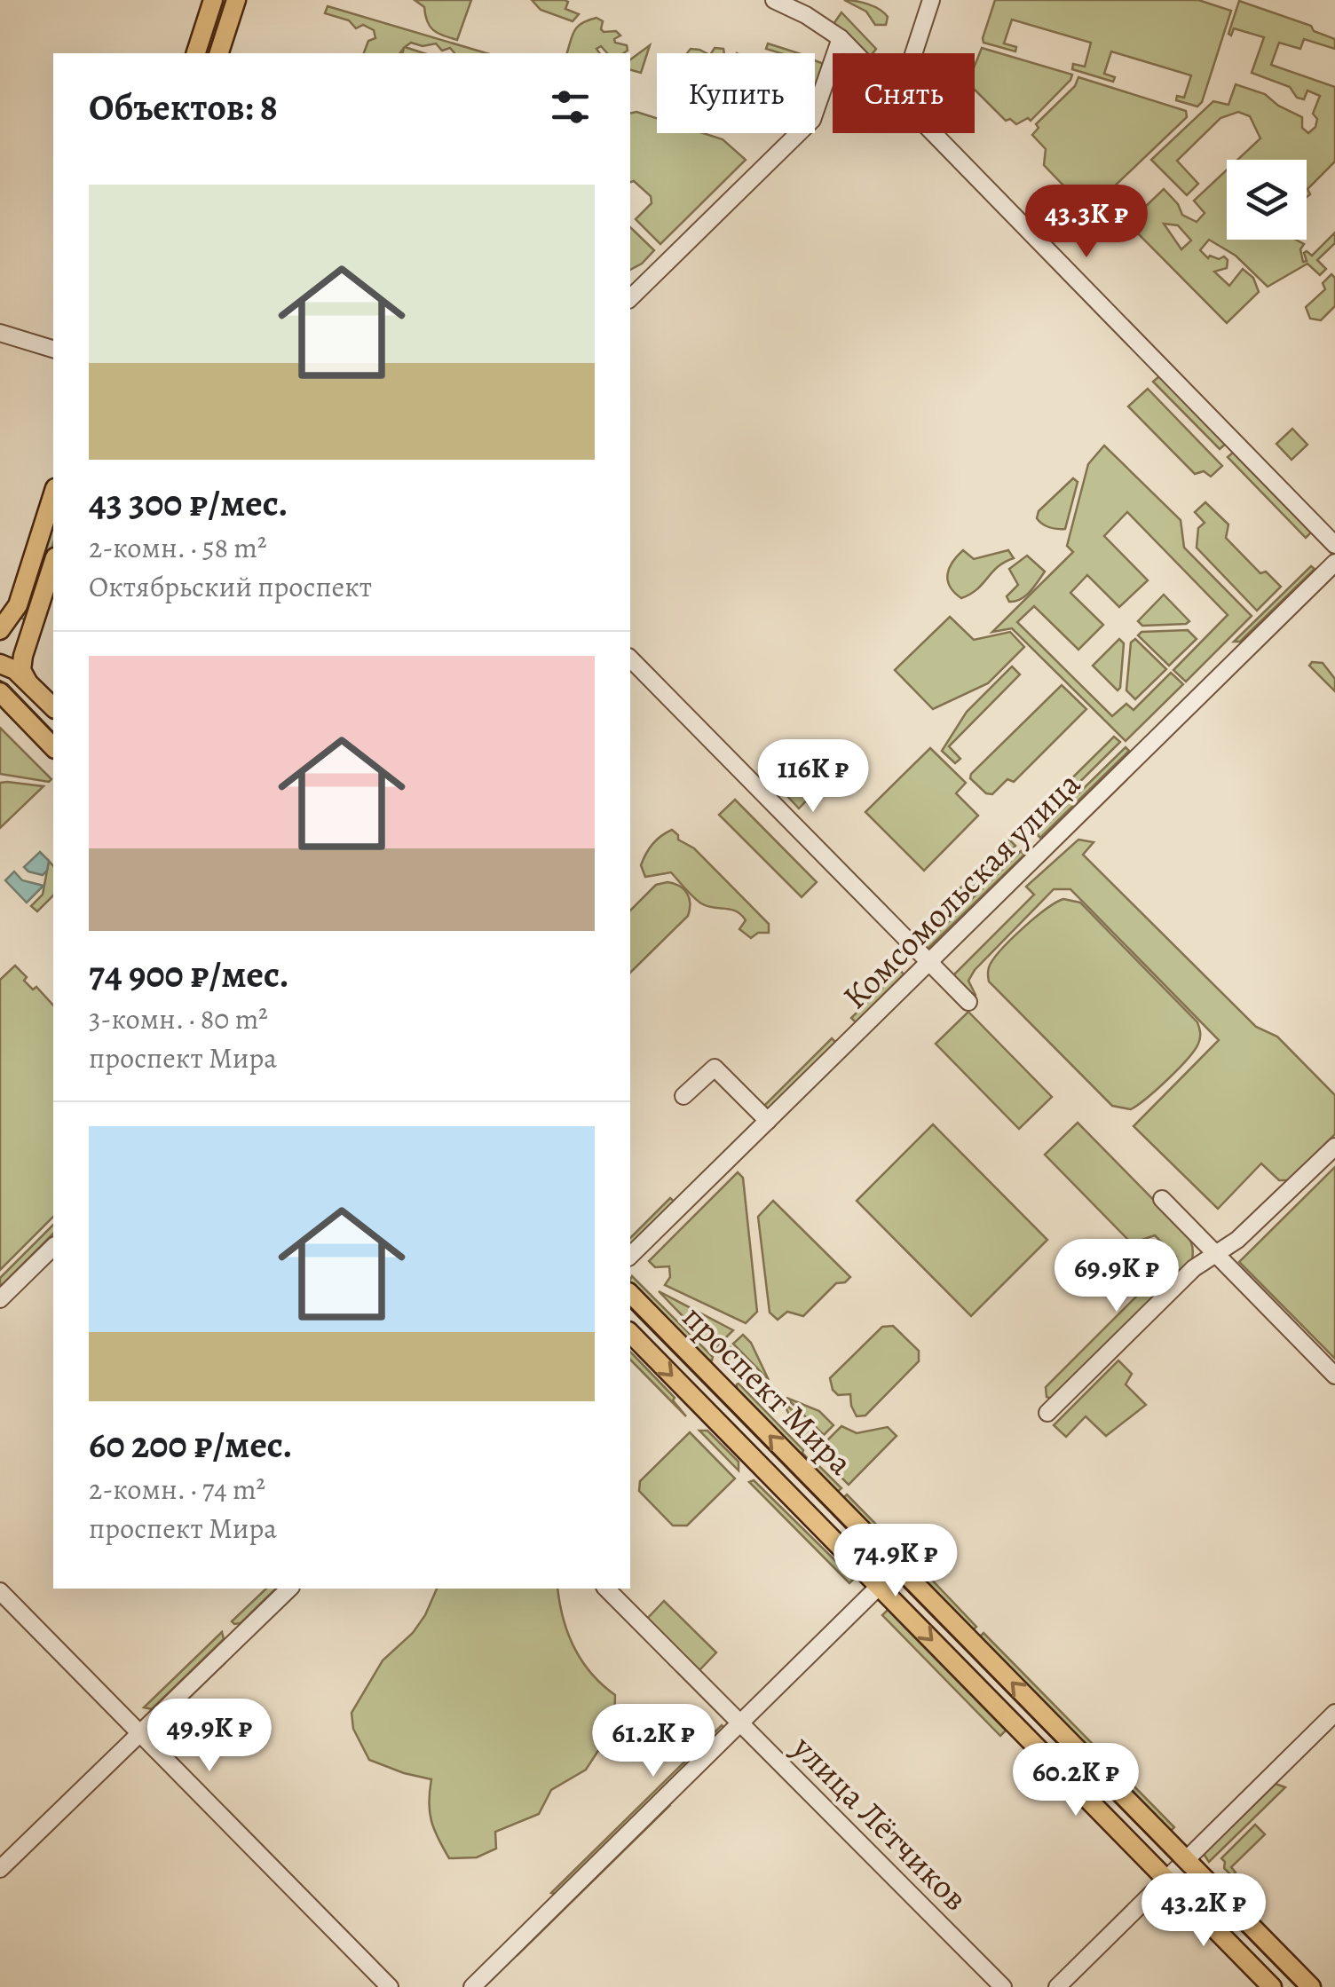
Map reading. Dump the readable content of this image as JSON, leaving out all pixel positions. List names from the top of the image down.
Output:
{
  "streets": {
    "main road": ["проспект Мира"],
    "street": ["Комсомольская улица", "улица Лётчиков"]
  },
  "page": {
    "chip": ["Купить", "Снять"],
    "heading": "Объектов: 8",
    "list": [
      {
        "name": "43 300 ₽/мес.",
        "note": "2-комн. · 58 m² · Октябрьский проспект"
      },
      {
        "name": "74 900 ₽/мес.",
        "note": "3-комн. · 80 m² · проспект Мира"
      },
      {
        "name": "60 200 ₽/мес.",
        "note": "2-комн. · 74 m² · проспект Мира"
      }
    ],
    "price": [
      "43.3K ₽",
      "116K ₽",
      "69.9K ₽",
      "74.9K ₽",
      "49.9K ₽",
      "61.2K ₽",
      "60.2K ₽",
      "43.2K ₽"
    ]
  }
}
